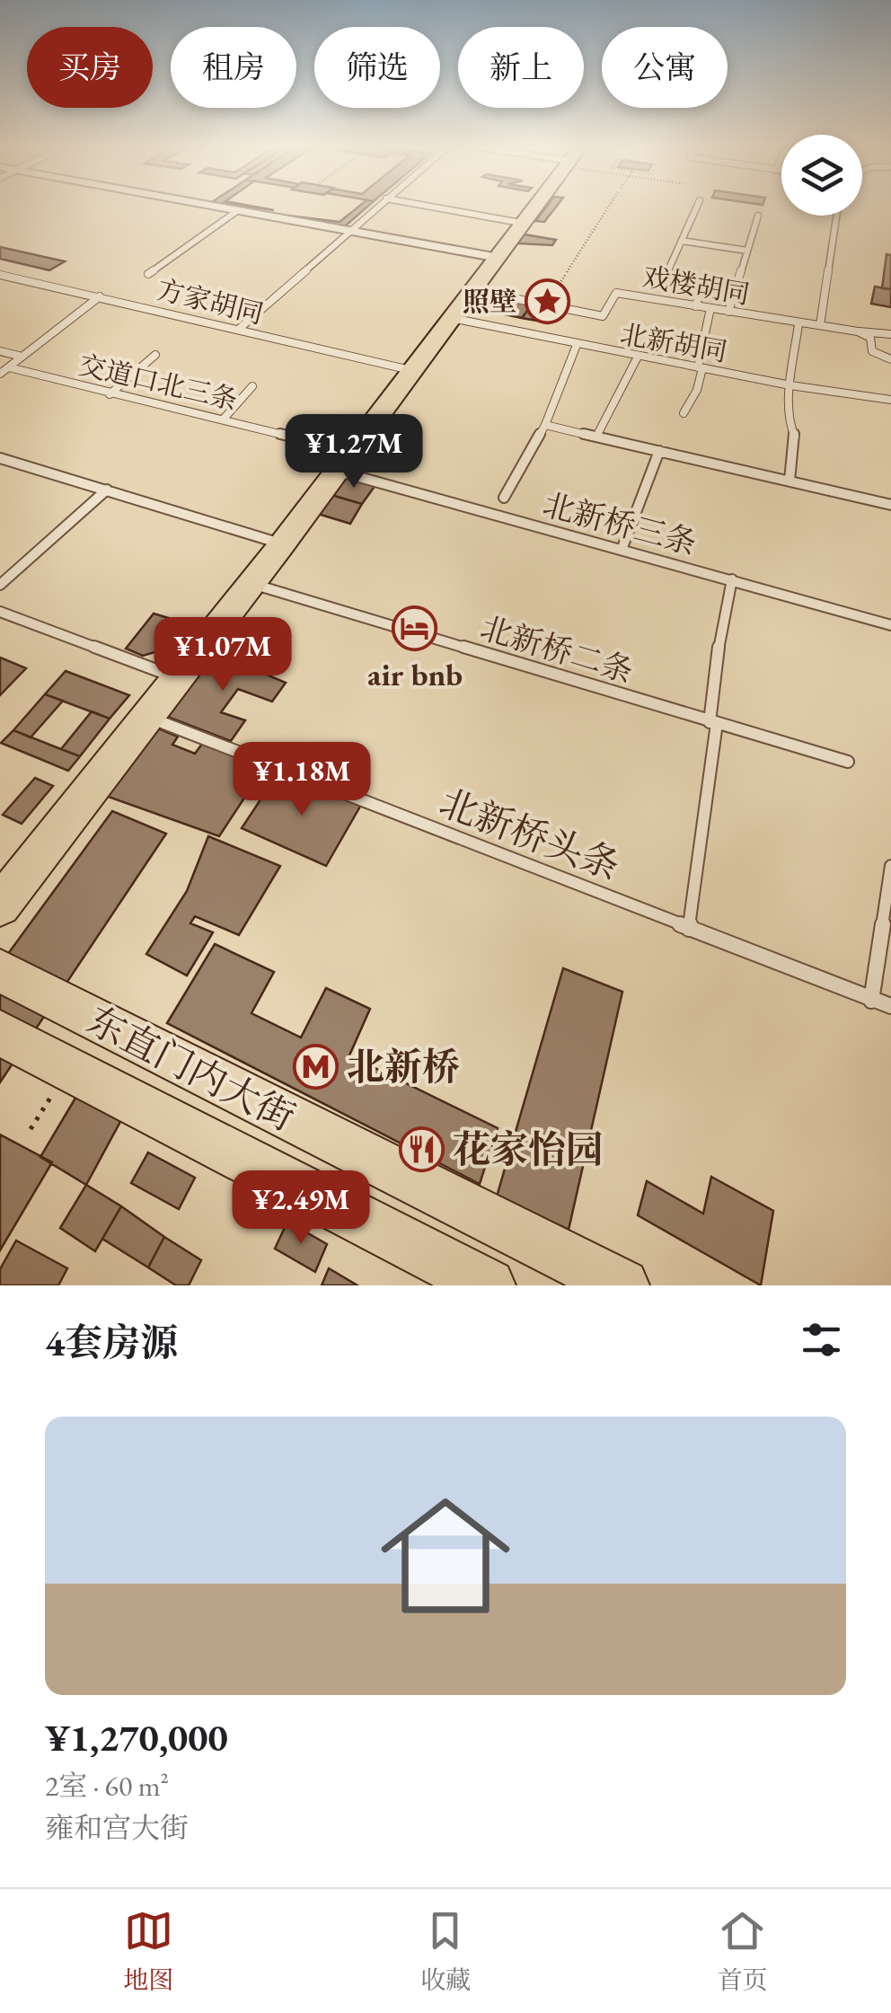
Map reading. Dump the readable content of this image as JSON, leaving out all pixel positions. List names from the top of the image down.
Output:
{
  "streets": {
    "main road": ["东直门内大街"],
    "lane": [
      "戏楼胡同",
      "方家胡同",
      "北新胡同",
      "交道口北三条",
      "北新桥三条",
      "北新桥二条",
      "北新桥头条"
    ]
  },
  "crossings": [
    ["交道口北三条", "北新桥三条"]
  ],
  "places": {
    "place": ["照壁"],
    "hotel": ["air bnb"],
    "metro station": ["北新桥"],
    "restaurant": ["花家怡园"]
  },
  "page": {
    "chip": [
      "买房",
      "租房",
      "筛选",
      "新上",
      "公寓"
    ],
    "price": [
      "¥1.27M",
      "¥1.07M",
      "¥1.18M",
      "¥2.49M"
    ],
    "heading": "4套房源",
    "list": [
      {
        "name": "¥1,270,000",
        "note": "2室 · 60 m² · 雍和宫大街"
      }
    ],
    "tabs": ["地图", "收藏", "首页"]
  }
}
